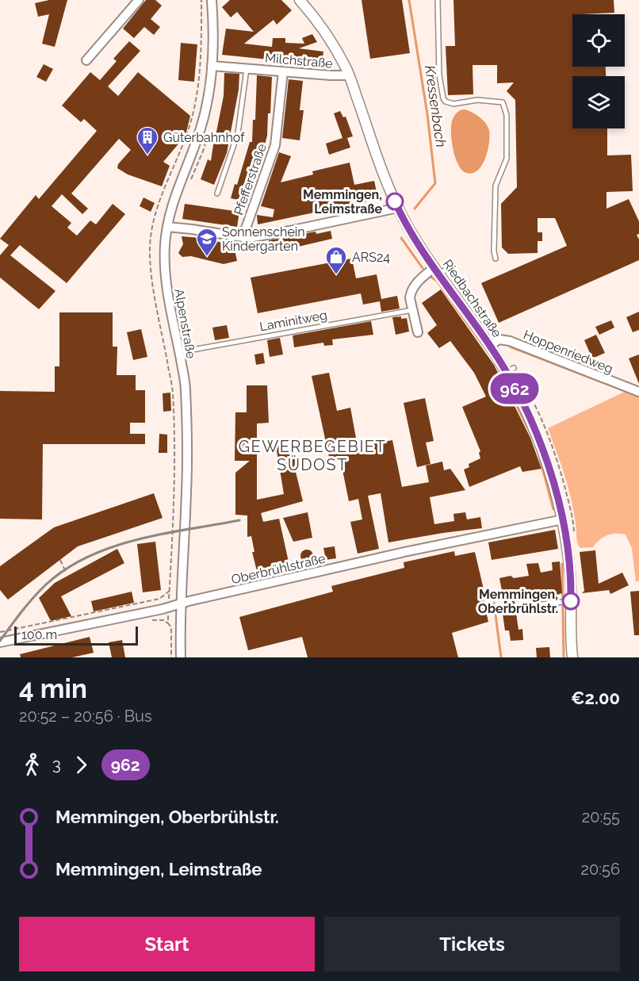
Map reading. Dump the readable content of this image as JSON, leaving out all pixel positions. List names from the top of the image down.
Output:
{
  "streets": {
    "street": [
      "Milchstraße",
      "Pfefferstraße",
      "Riedbachstraße",
      "Alpenstraße",
      "Hoppenriedweg",
      "Oberbrühlstraße"
    ],
    "lane": ["Laminitweg"]
  },
  "crossings": [
    ["Milchstraße", "Pfefferstraße"],
    ["Milchstraße", "Riedbachstraße"],
    ["Milchstraße", "Alpenstraße"],
    ["Riedbachstraße", "Hoppenriedweg"],
    ["Riedbachstraße", "Oberbrühlstraße"],
    ["Laminitweg", "Alpenstraße"],
    ["Alpenstraße", "Oberbrühlstraße"]
  ],
  "districts": ["GEWERBEGEBIET SÜDOST"],
  "water": ["Kressenbach"],
  "places": {
    "building": ["Güterbahnhof"],
    "other": ["Memmingen, Leimstraße", "Memmingen, Oberbrühlstr."],
    "school or university": ["Sonnenschein Kindergarten"],
    "shop": ["ARS24"]
  },
  "lines": ["bus line 962"],
  "scale_bar": "100 m",
  "page": {
    "on_map": "962",
    "scale": "100 m",
    "heading": ["4 min", "20:52 – 20:56 · Bus", "€2.00"],
    "legs": ["3", "962"],
    "list": [
      {
        "name": "Memmingen, Oberbrühlstr.",
        "value": "20:55"
      },
      {
        "name": "Memmingen, Leimstraße",
        "value": "20:56"
      }
    ],
    "buttons": ["Start", "Tickets"]
  }
}
